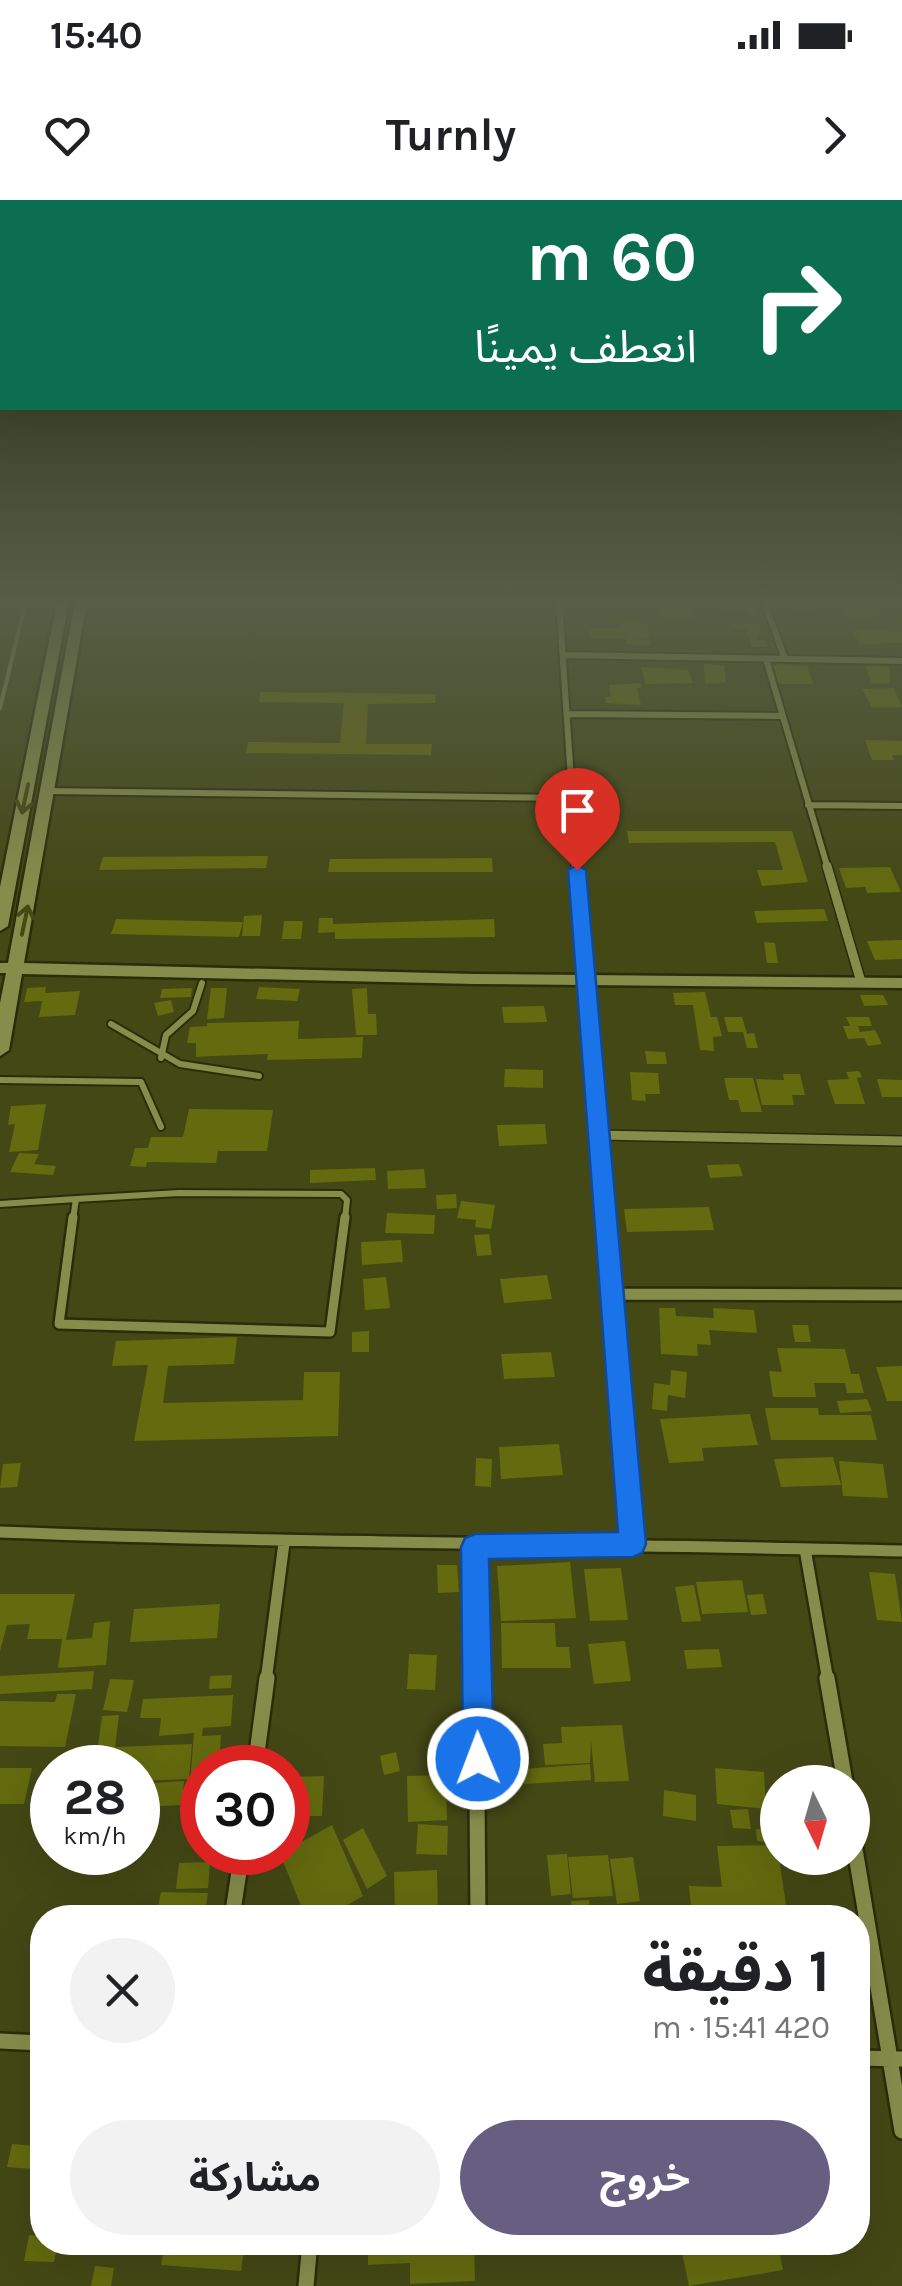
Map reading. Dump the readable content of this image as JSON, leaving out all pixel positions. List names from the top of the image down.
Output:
{
  "north": "bottom",
  "page": {
    "status": "15:40",
    "header": "Turnly",
    "turn": ["60 m", "انعطف يمينًا"],
    "speed": "28 km/h",
    "limit": "30",
    "heading": ["1 دقيقة", "420 m · 15:41"],
    "buttons": ["خروج", "مشاركة"]
  }
}
